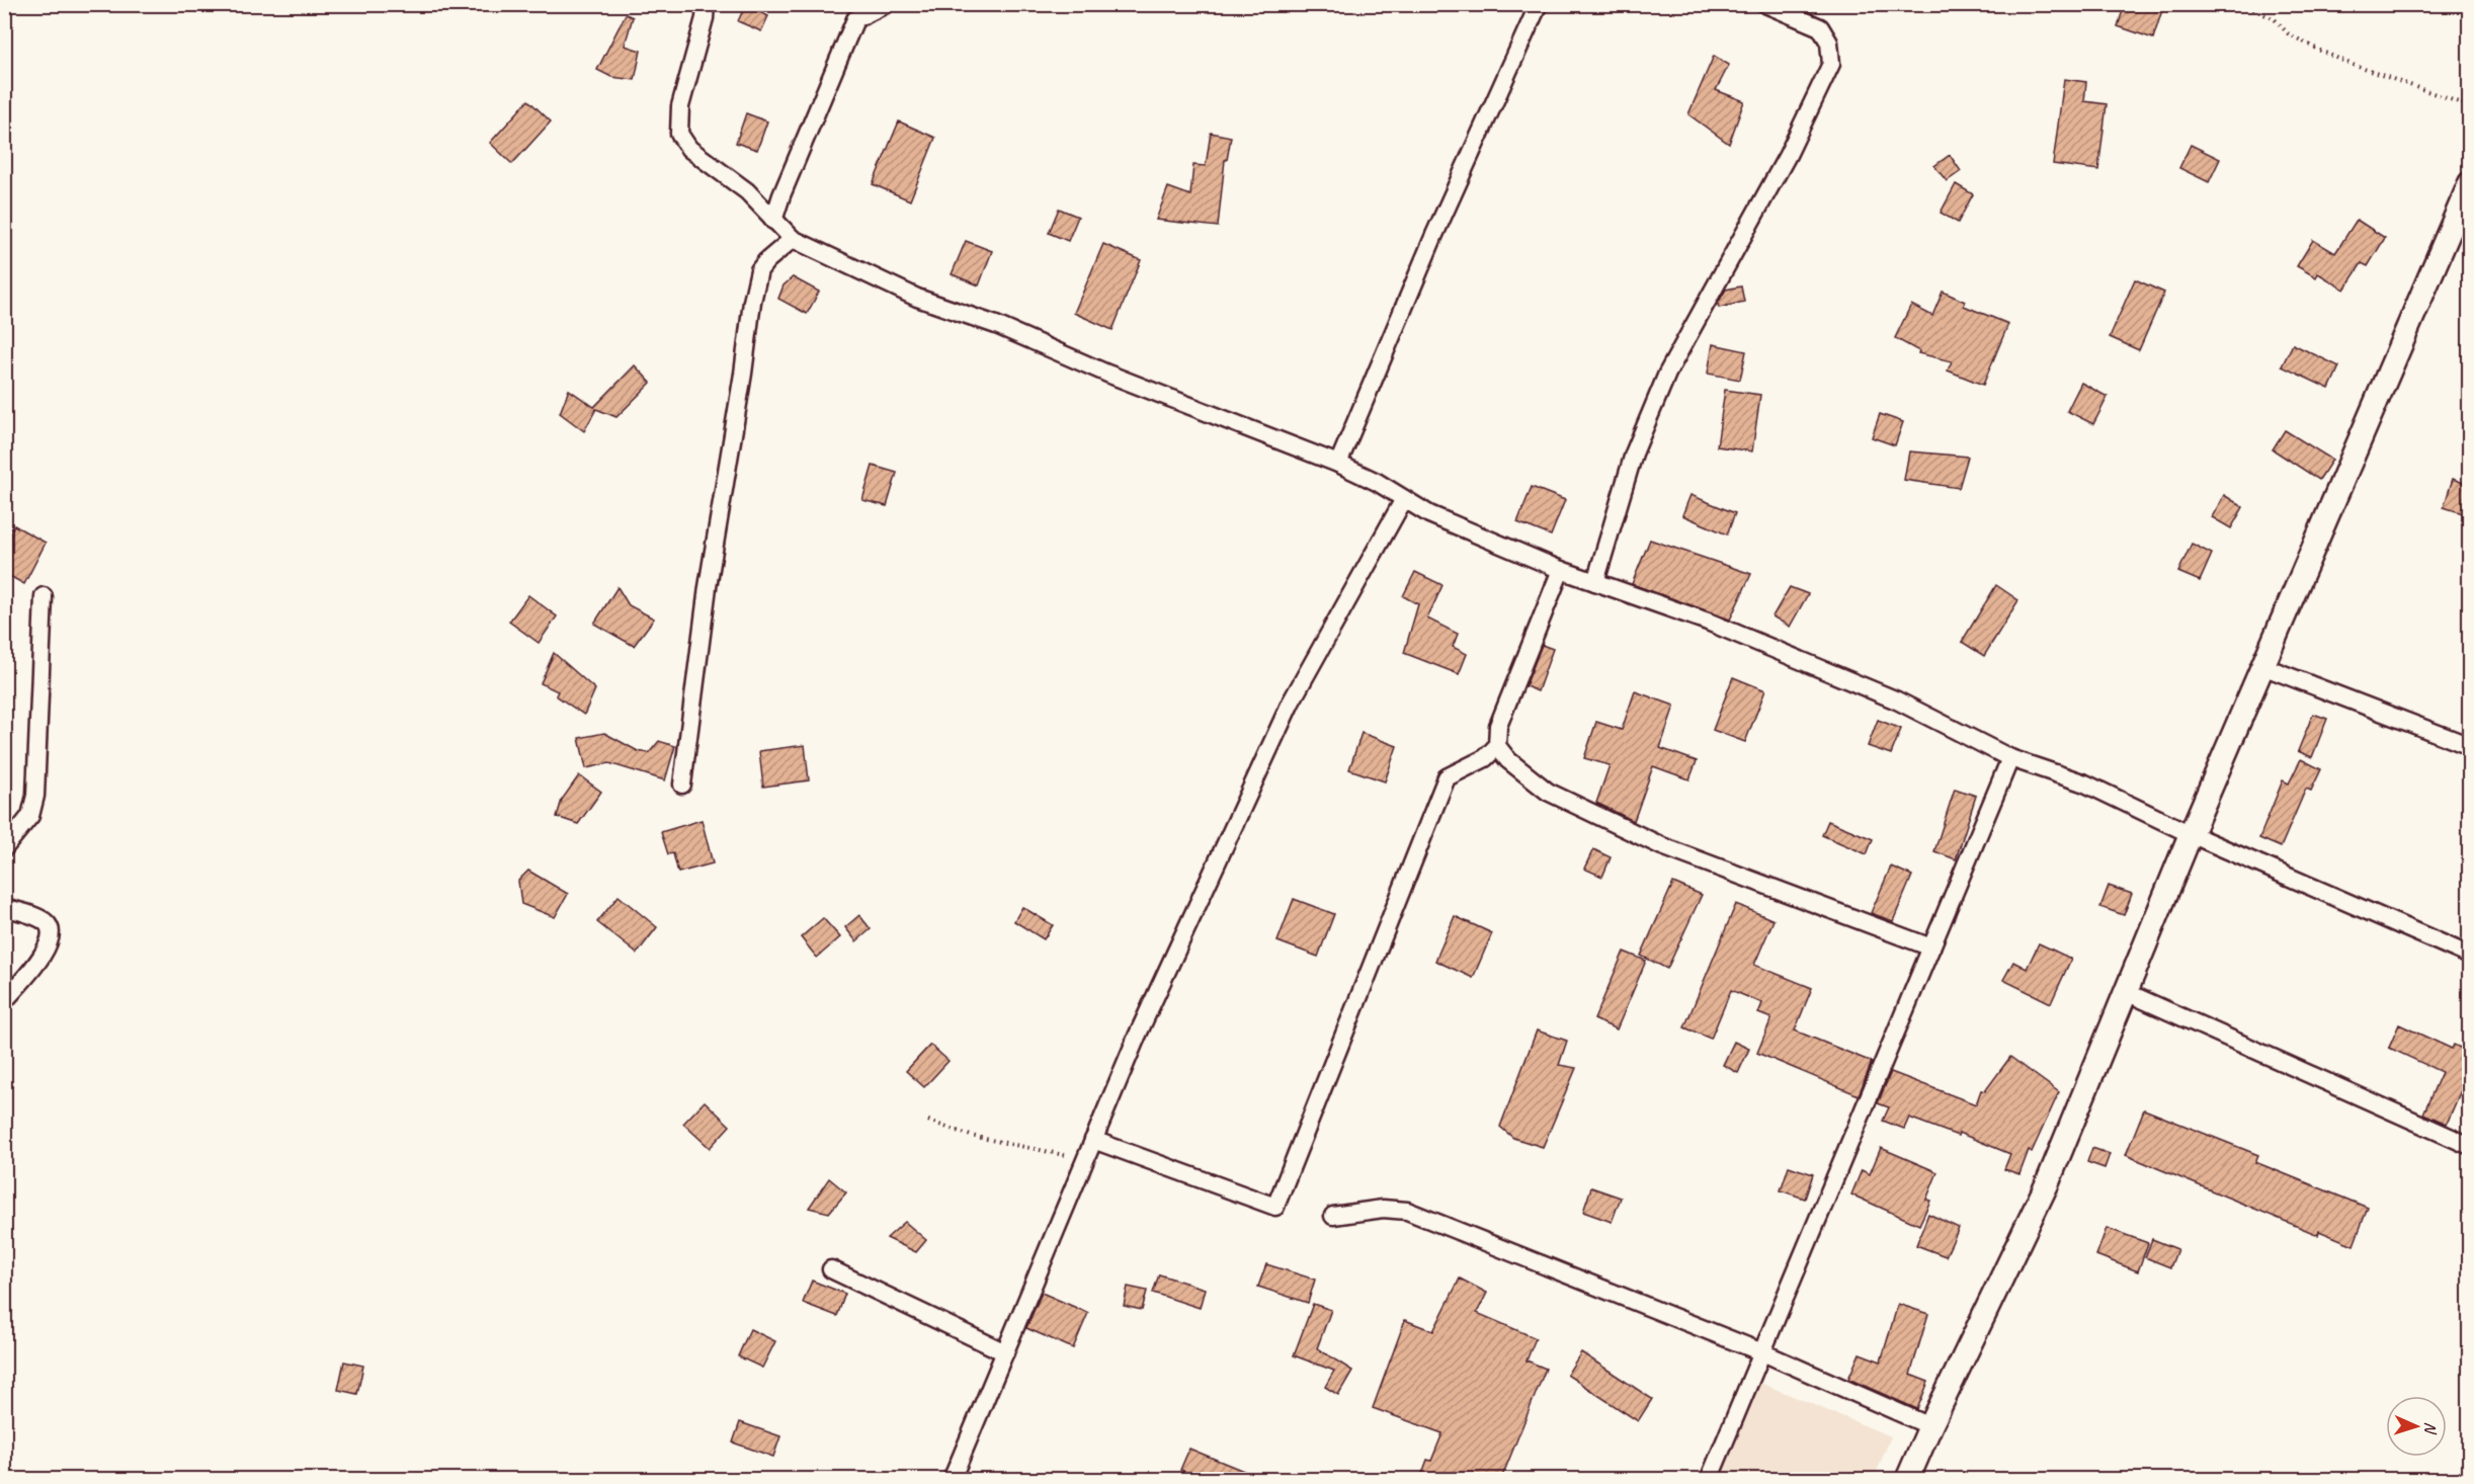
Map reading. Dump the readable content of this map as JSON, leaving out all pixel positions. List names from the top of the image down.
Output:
{
  "north": "right"
}
